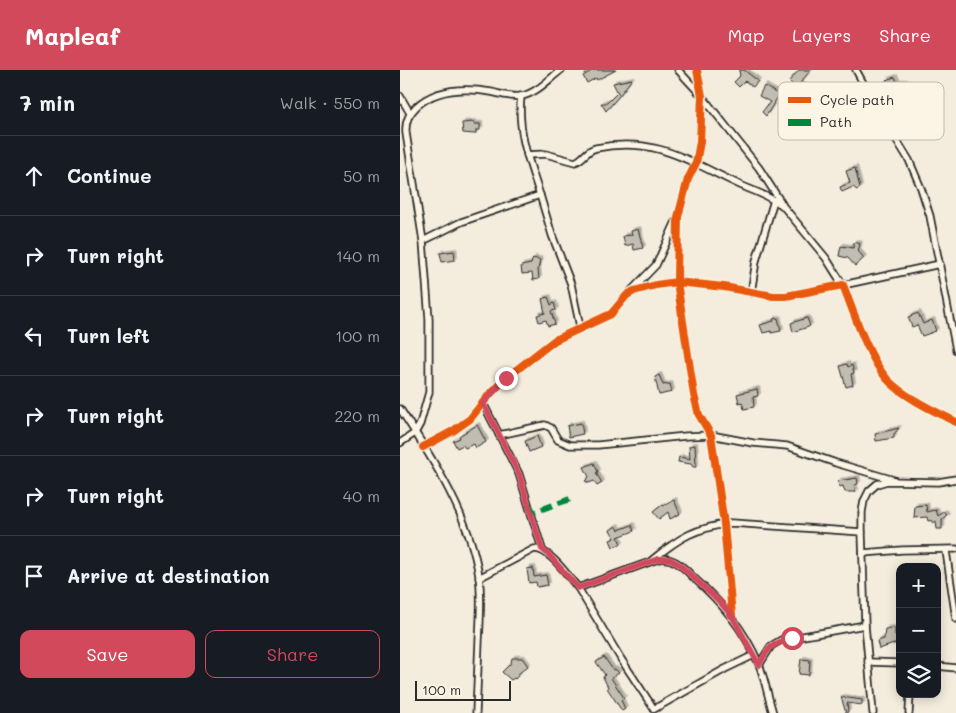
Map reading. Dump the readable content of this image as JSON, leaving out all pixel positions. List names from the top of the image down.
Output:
{
  "legend": ["Cycle path", "Path"],
  "scale_bar": "100 m",
  "page": {
    "header": "Mapleaf",
    "nav": ["Map", "Layers", "Share"],
    "heading": ["7 min", "Walk · 550 m"],
    "list": [
      ["Continue", "50 m"],
      ["Turn right", "140 m"],
      ["Turn left", "100 m"],
      ["Turn right", "220 m"],
      ["Turn right", "40 m"],
      "Arrive at destination"
    ],
    "map_buttons": ["+", "−"],
    "buttons": ["Save", "Share"],
    "scale": "100 m"
  }
}
